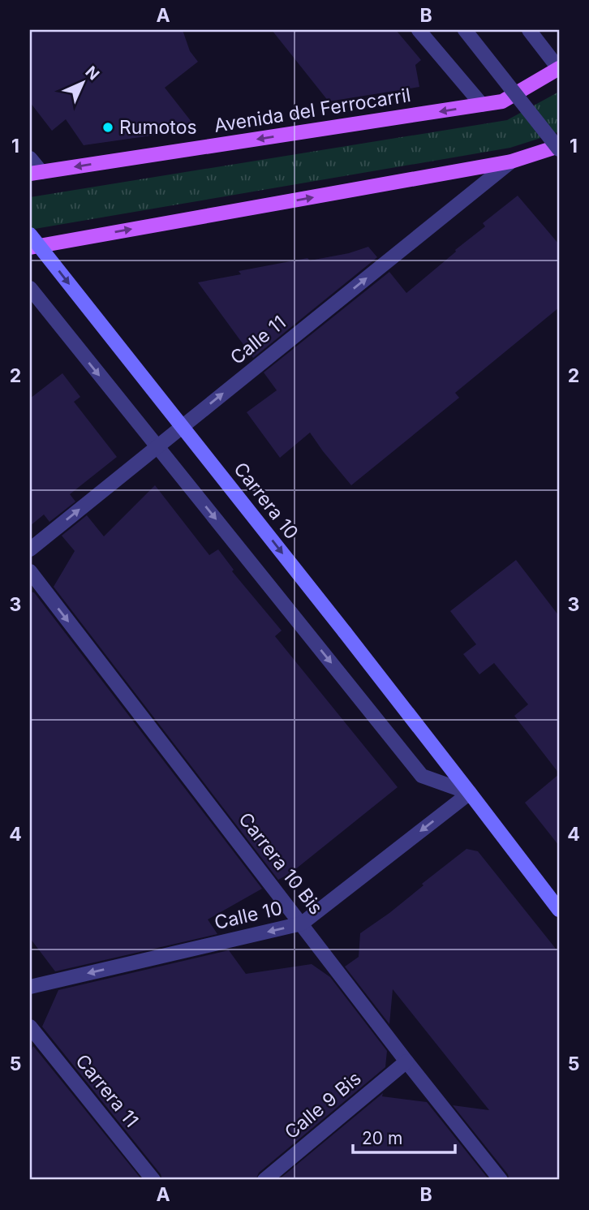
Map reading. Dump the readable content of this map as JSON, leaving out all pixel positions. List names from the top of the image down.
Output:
{
  "streets": {
    "main road": ["Avenida del Ferrocarril", "Carrera 10"],
    "street": [
      "Calle 11",
      "Carrera 10 Bis",
      "Calle 10",
      "Carrera 11",
      "Calle 9 Bis"
    ]
  },
  "crossings": [
    ["Carrera 10", "Calle 10"],
    ["Carrera 10 Bis", "Calle 10"],
    ["Carrera 10 Bis", "Calle 9 Bis"]
  ],
  "one_way": [
    "Calle 11",
    "Carrera 10",
    "Carrera 10 Bis",
    "Calle 10"
  ],
  "places": ["Rumotos"],
  "scale_bar": "20 m",
  "north": "top right",
  "grid": {
    "columns": ["A", "B"],
    "rows": [
      "1",
      "2",
      "3",
      "4",
      "5"
    ]
  }
}
